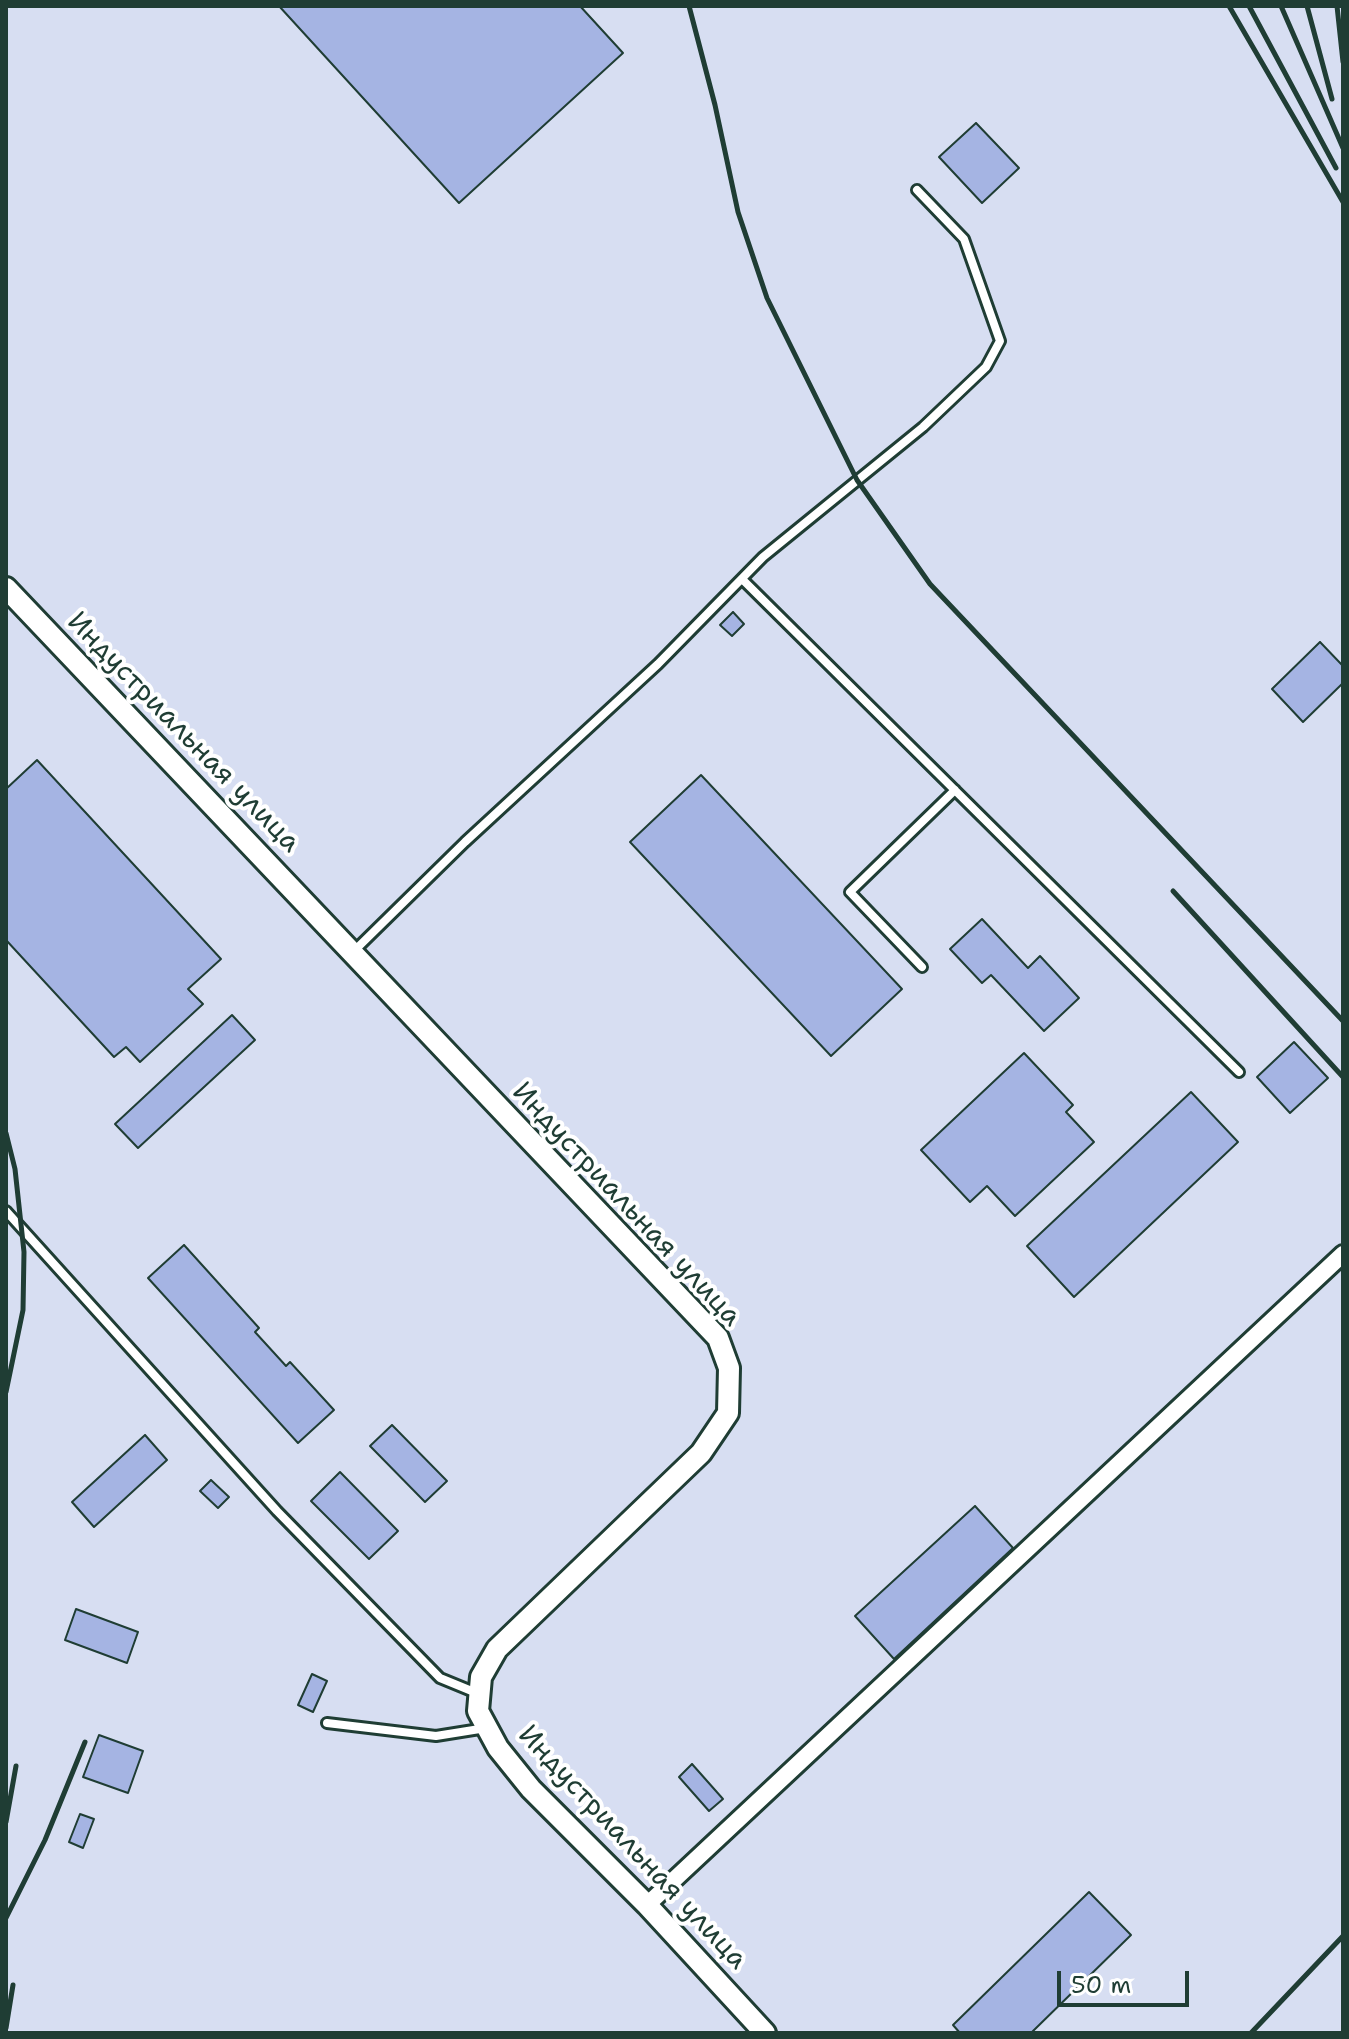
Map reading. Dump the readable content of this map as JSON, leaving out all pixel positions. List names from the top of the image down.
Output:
{
  "streets": {
    "street": ["Индустриальная улица"]
  },
  "scale_bar": "50 m"
}
